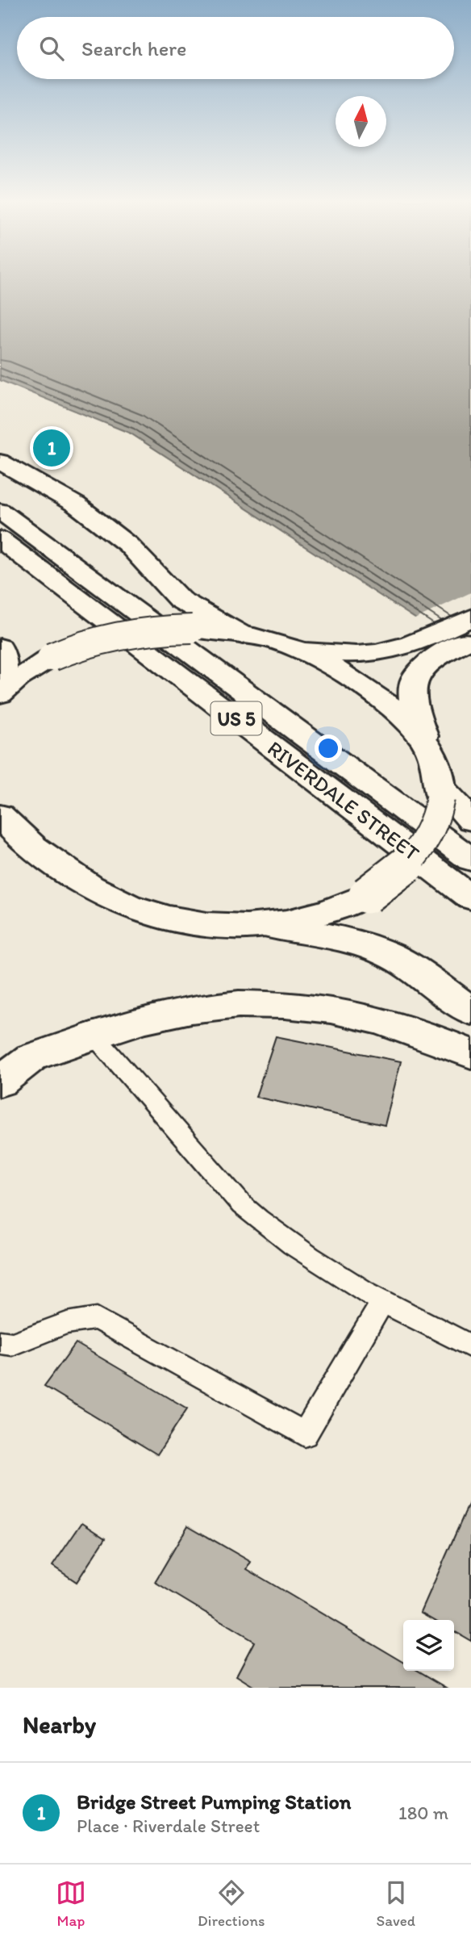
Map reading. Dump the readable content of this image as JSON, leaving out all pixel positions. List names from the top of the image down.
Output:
{
  "streets": {
    "main road": ["US 5", "RIVERDALE STREET"]
  },
  "north": "top",
  "page": {
    "search": "Search here",
    "pins": "1",
    "heading": "Nearby",
    "list": [
      {
        "mark": "1",
        "name": "Bridge Street Pumping Station",
        "note": "Place · Riverdale Street",
        "value": "180 m"
      }
    ],
    "nav": ["Map", "Directions", "Saved"]
  }
}
